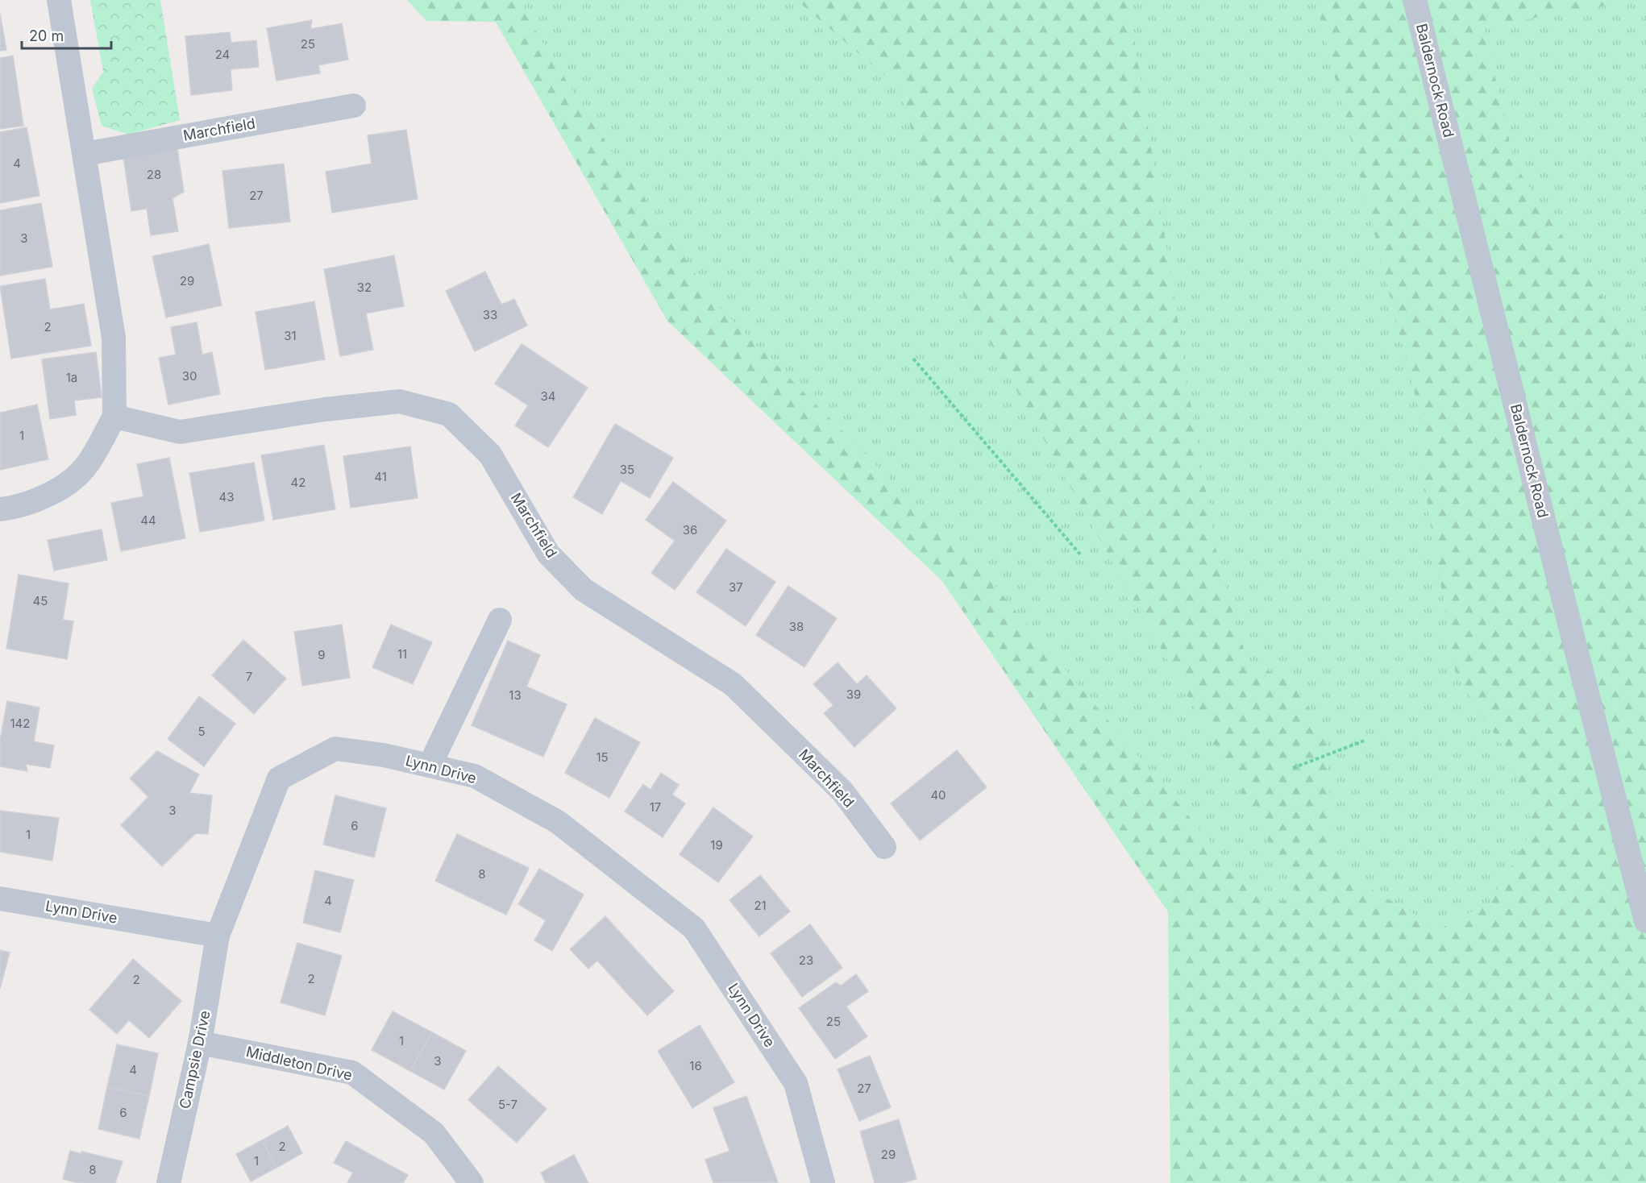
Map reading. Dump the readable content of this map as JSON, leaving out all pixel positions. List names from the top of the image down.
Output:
{
  "streets": {
    "street": [
      "Baldernock Road",
      "Marchfield",
      "Lynn Drive",
      "Campsie Drive",
      "Middleton Drive"
    ]
  },
  "crossings": [
    ["Lynn Drive", "Campsie Drive"],
    ["Campsie Drive", "Middleton Drive"]
  ],
  "house_numbers": [
    "25",
    "24",
    "4",
    "28",
    "27",
    "3",
    "29",
    "32",
    "33",
    "2",
    "31",
    "30",
    "1a",
    "34",
    "1",
    "35",
    "41",
    "42",
    "43",
    "44",
    "36",
    "37",
    "45",
    "38",
    "11",
    "9",
    "7",
    "39",
    "13",
    "142",
    "5",
    "15",
    "40",
    "17",
    "3",
    "6",
    "1",
    "19",
    "8",
    "4",
    "21",
    "23",
    "2",
    "2",
    "25",
    "1",
    "3",
    "16",
    "4",
    "27",
    "5-7",
    "6",
    "2",
    "29",
    "1",
    "8"
  ],
  "scale_bar": "20 m"
}
